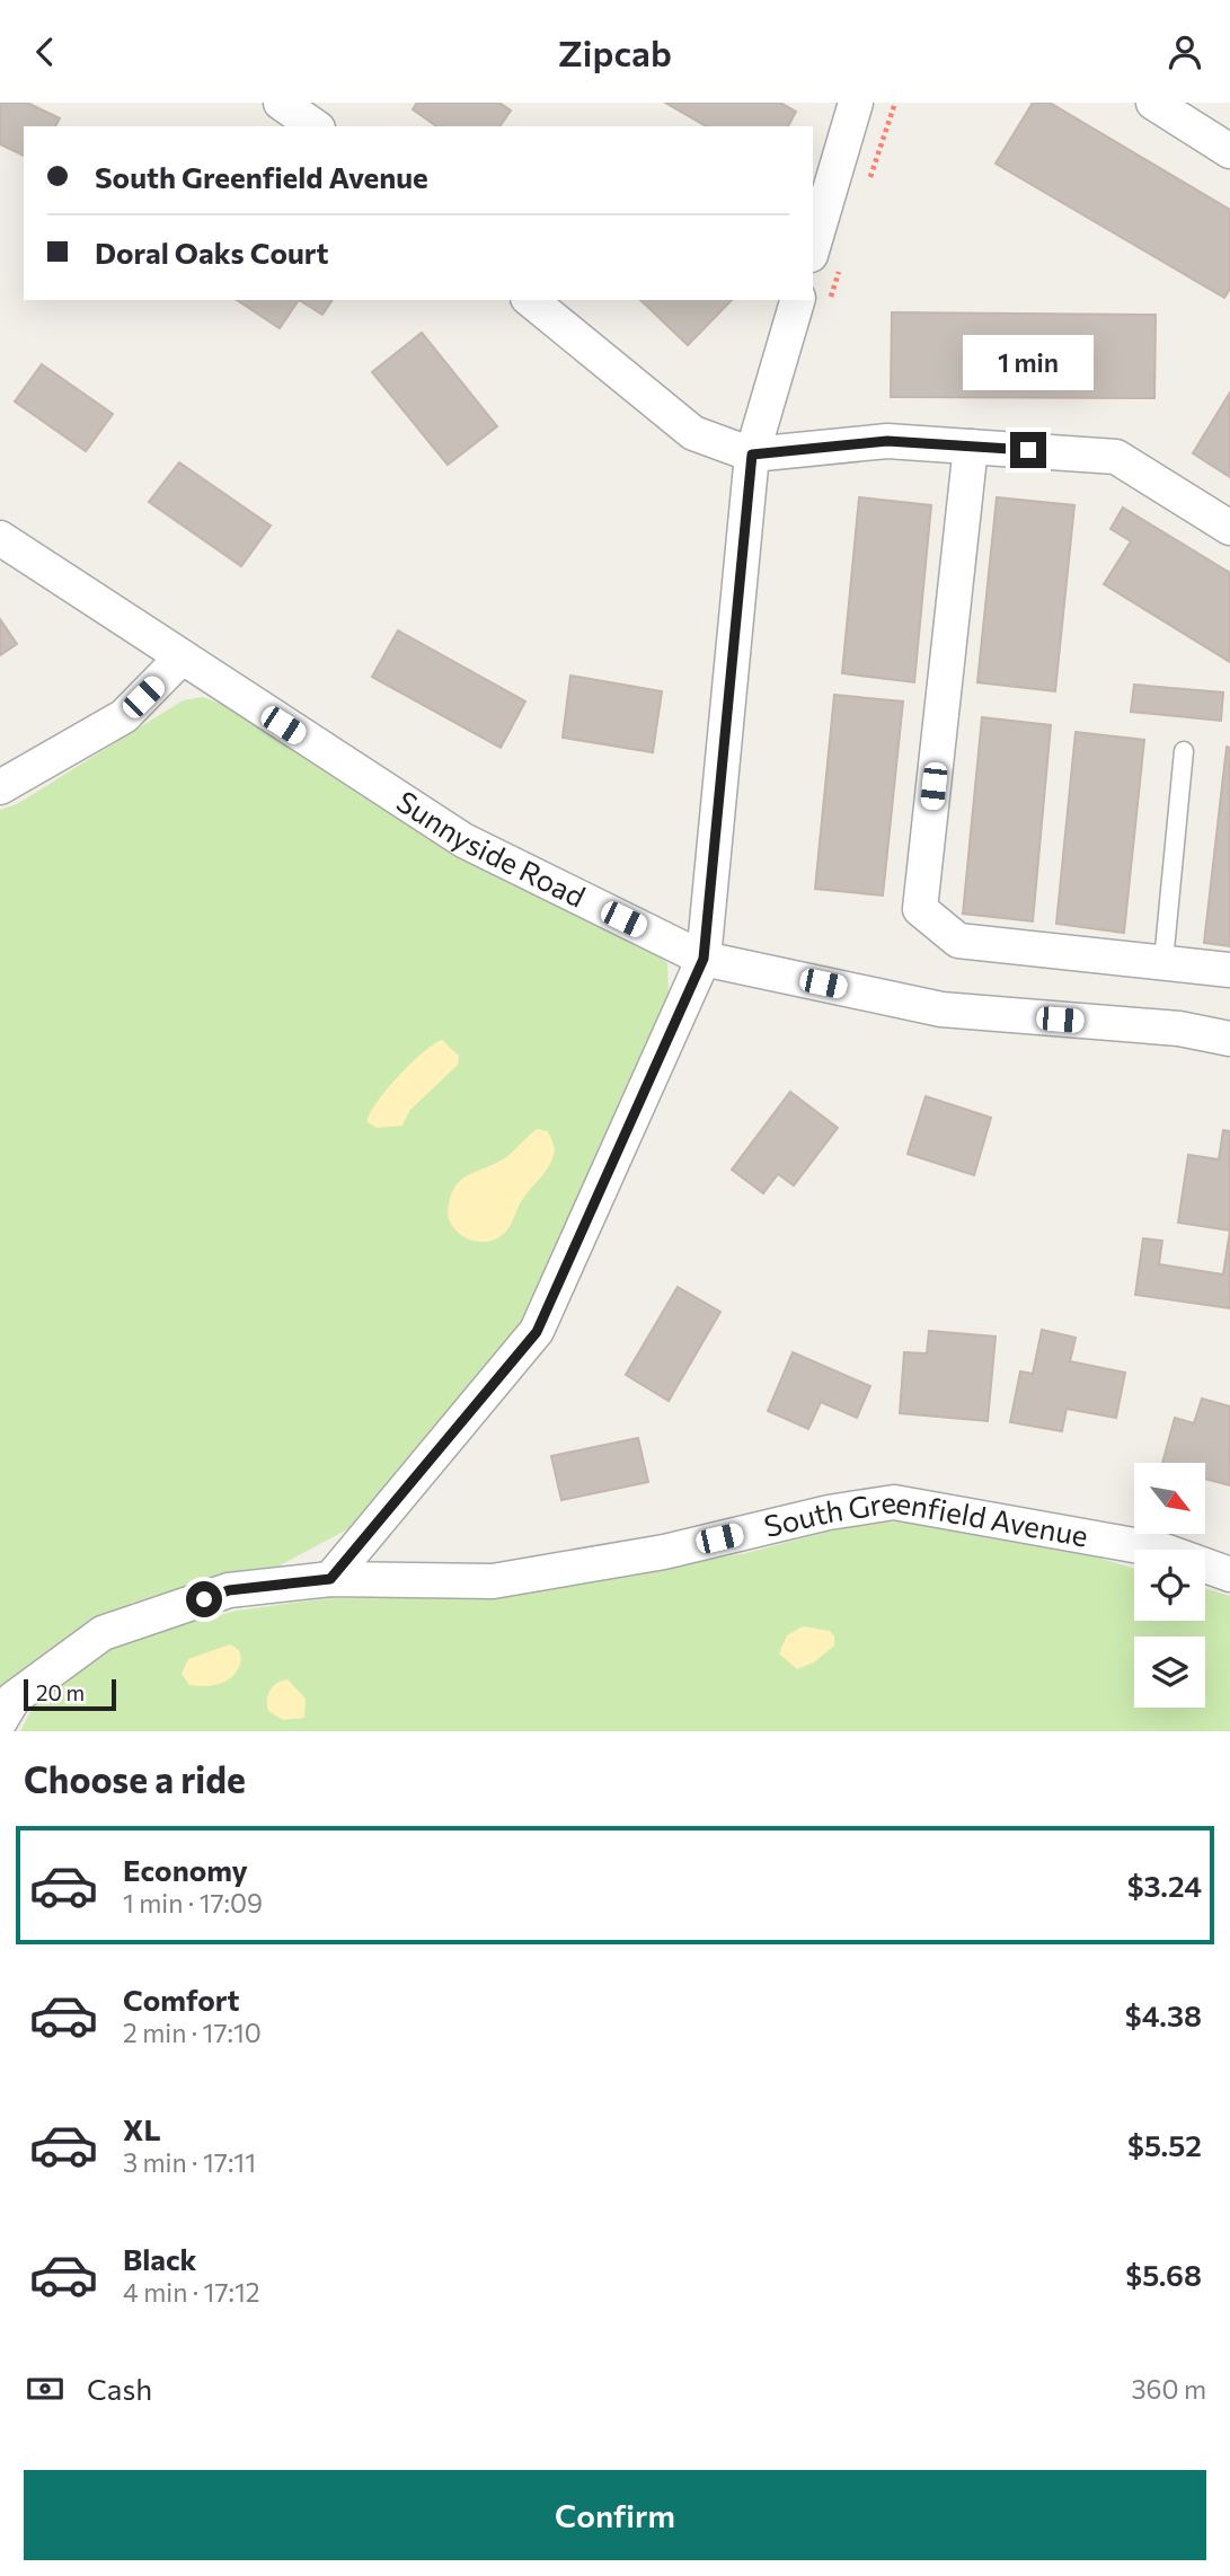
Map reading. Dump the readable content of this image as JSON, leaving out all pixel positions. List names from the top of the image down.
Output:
{
  "streets": {
    "street": ["Sunnyside Road", "South Greenfield Avenue"]
  },
  "scale_bar": "20 m",
  "north": "bottom right",
  "page": {
    "header": "Zipcab",
    "banner": ["South Greenfield Avenue", "Doral Oaks Court"],
    "bubble": "1 min",
    "scale": "20 m",
    "heading": "Choose a ride",
    "list": [
      {
        "name": "Economy",
        "note": "1 min · 17:09",
        "value": "$3.24"
      },
      {
        "name": "Comfort",
        "note": "2 min · 17:10",
        "value": "$4.38"
      },
      {
        "name": "XL",
        "note": "3 min · 17:11",
        "value": "$5.52"
      },
      {
        "name": "Black",
        "note": "4 min · 17:12",
        "value": "$5.68"
      }
    ],
    "pay": ["Cash", "360 m"],
    "buttons": "Confirm"
  }
}
